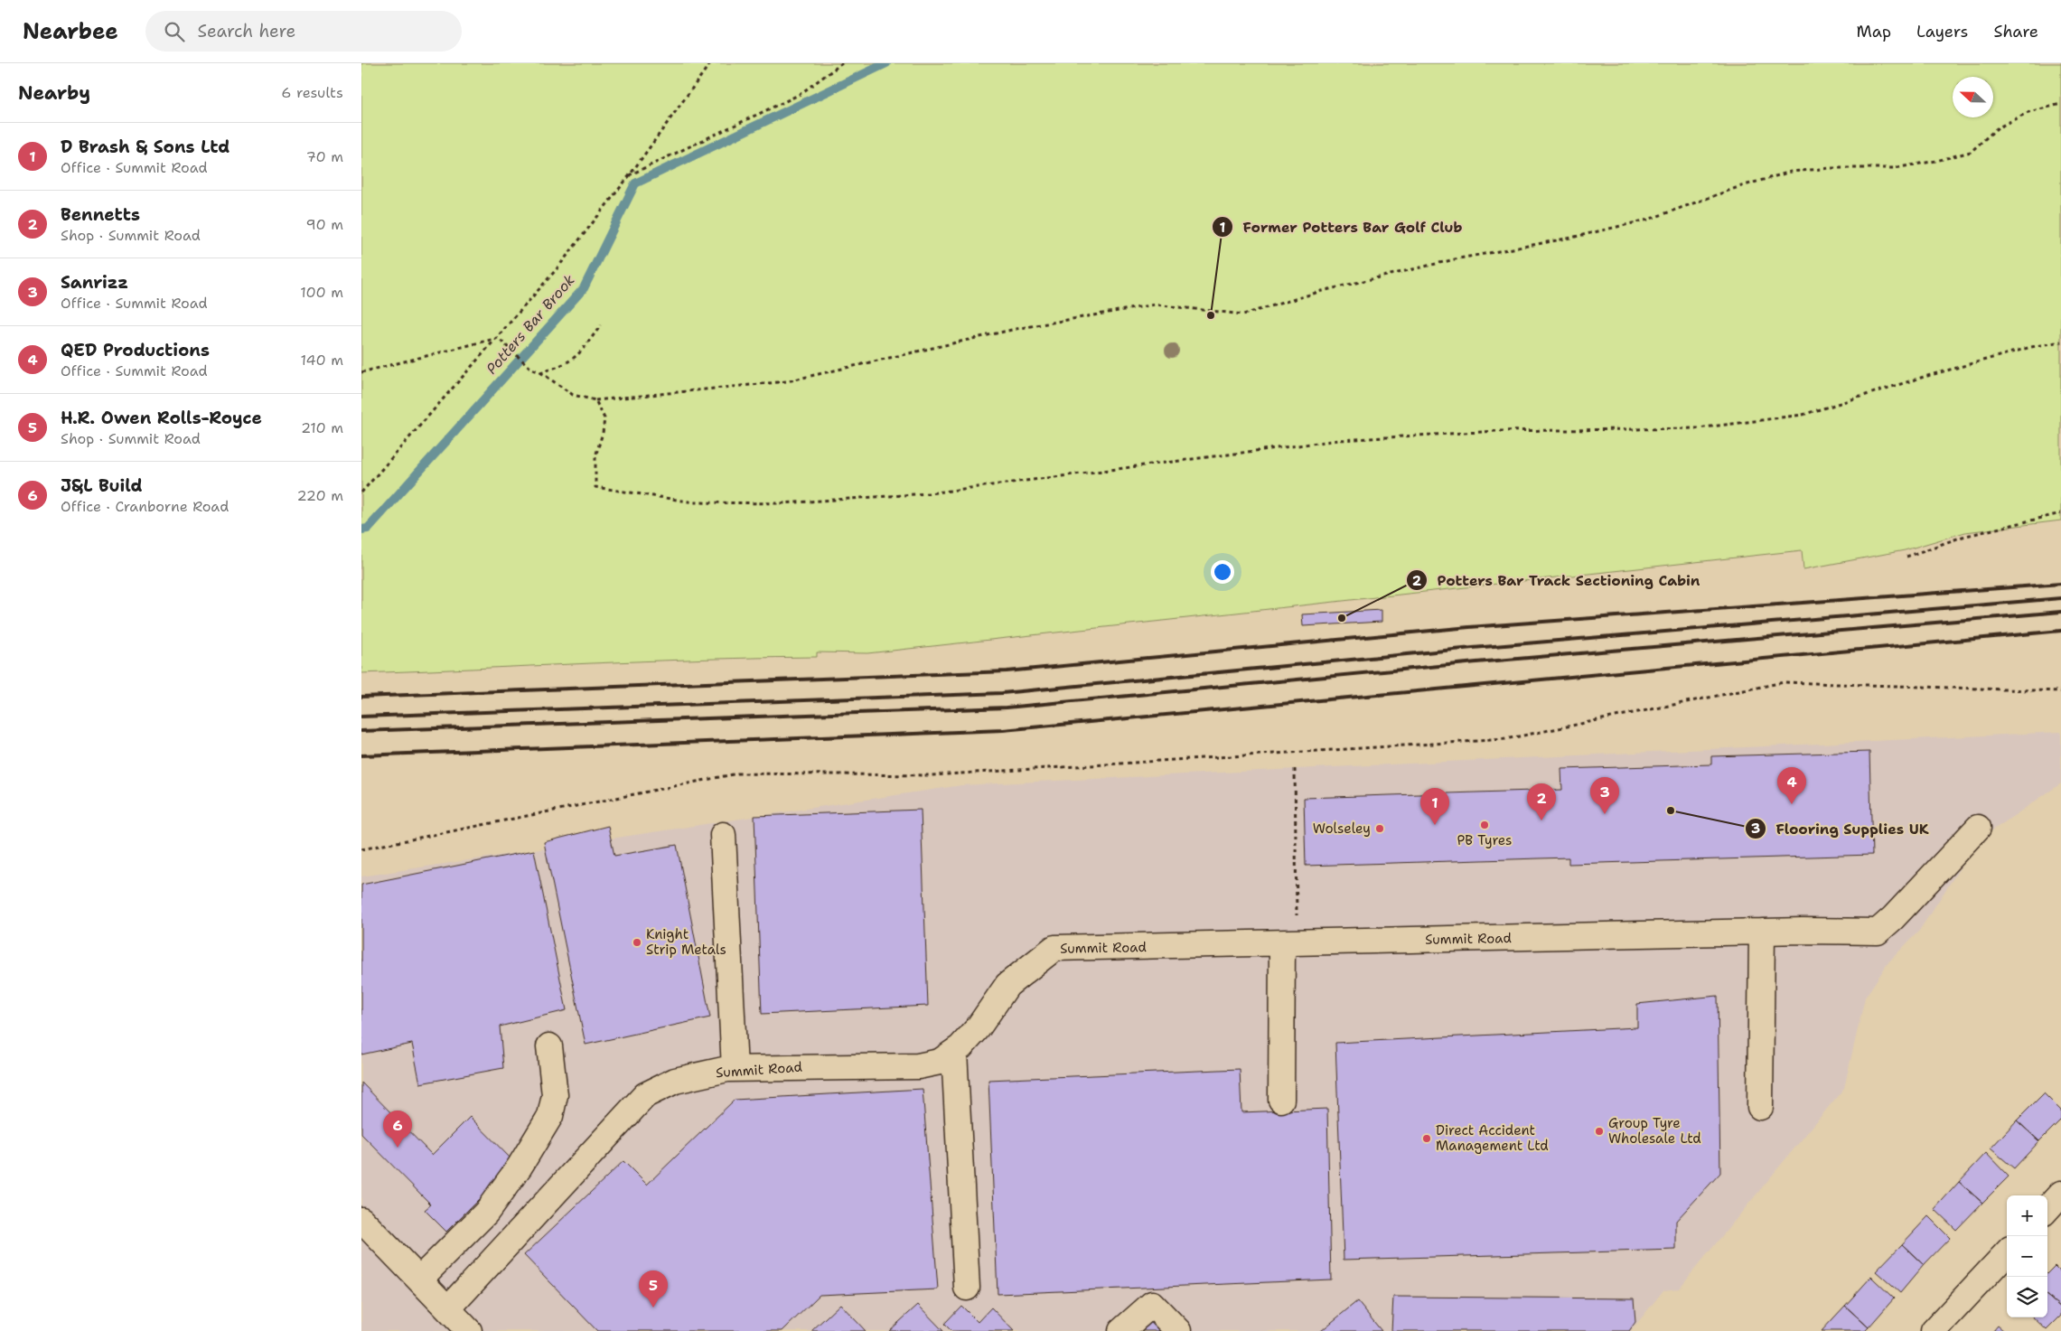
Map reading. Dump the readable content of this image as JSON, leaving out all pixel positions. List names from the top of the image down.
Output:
{
  "streets": {
    "street": ["Summit Road"]
  },
  "water": ["Potters Bar Brook"],
  "places": [
    "Former Potters Bar Golf Club",
    "Potters Bar Track Sectioning Cabin",
    "Flooring Supplies UK",
    "PB Tyres",
    "Wolseley",
    "Knight Strip Metals",
    "Group Tyre Wholesale Ltd",
    "Direct Accident Management Ltd"
  ],
  "north": "left",
  "page": {
    "header": "Nearbee",
    "search": "Search here",
    "nav": ["Map", "Layers", "Share"],
    "heading": ["Nearby", "6 results"],
    "list": [
      {
        "mark": "1",
        "name": "D Brash & Sons Ltd",
        "note": "Office · Summit Road",
        "value": "70 m"
      },
      {
        "mark": "2",
        "name": "Bennetts",
        "note": "Shop · Summit Road",
        "value": "90 m"
      },
      {
        "mark": "3",
        "name": "Sanrizz",
        "note": "Office · Summit Road",
        "value": "100 m"
      },
      {
        "mark": "4",
        "name": "QED Productions",
        "note": "Office · Summit Road",
        "value": "140 m"
      },
      {
        "mark": "5",
        "name": "H.R. Owen Rolls-Royce",
        "note": "Shop · Summit Road",
        "value": "210 m"
      },
      {
        "mark": "6",
        "name": "J&L Build",
        "note": "Office · Cranborne Road",
        "value": "220 m"
      }
    ],
    "pins": [
      "4",
      "3",
      "2",
      "1",
      "6",
      "5"
    ],
    "map_buttons": ["+", "−"]
  }
}
